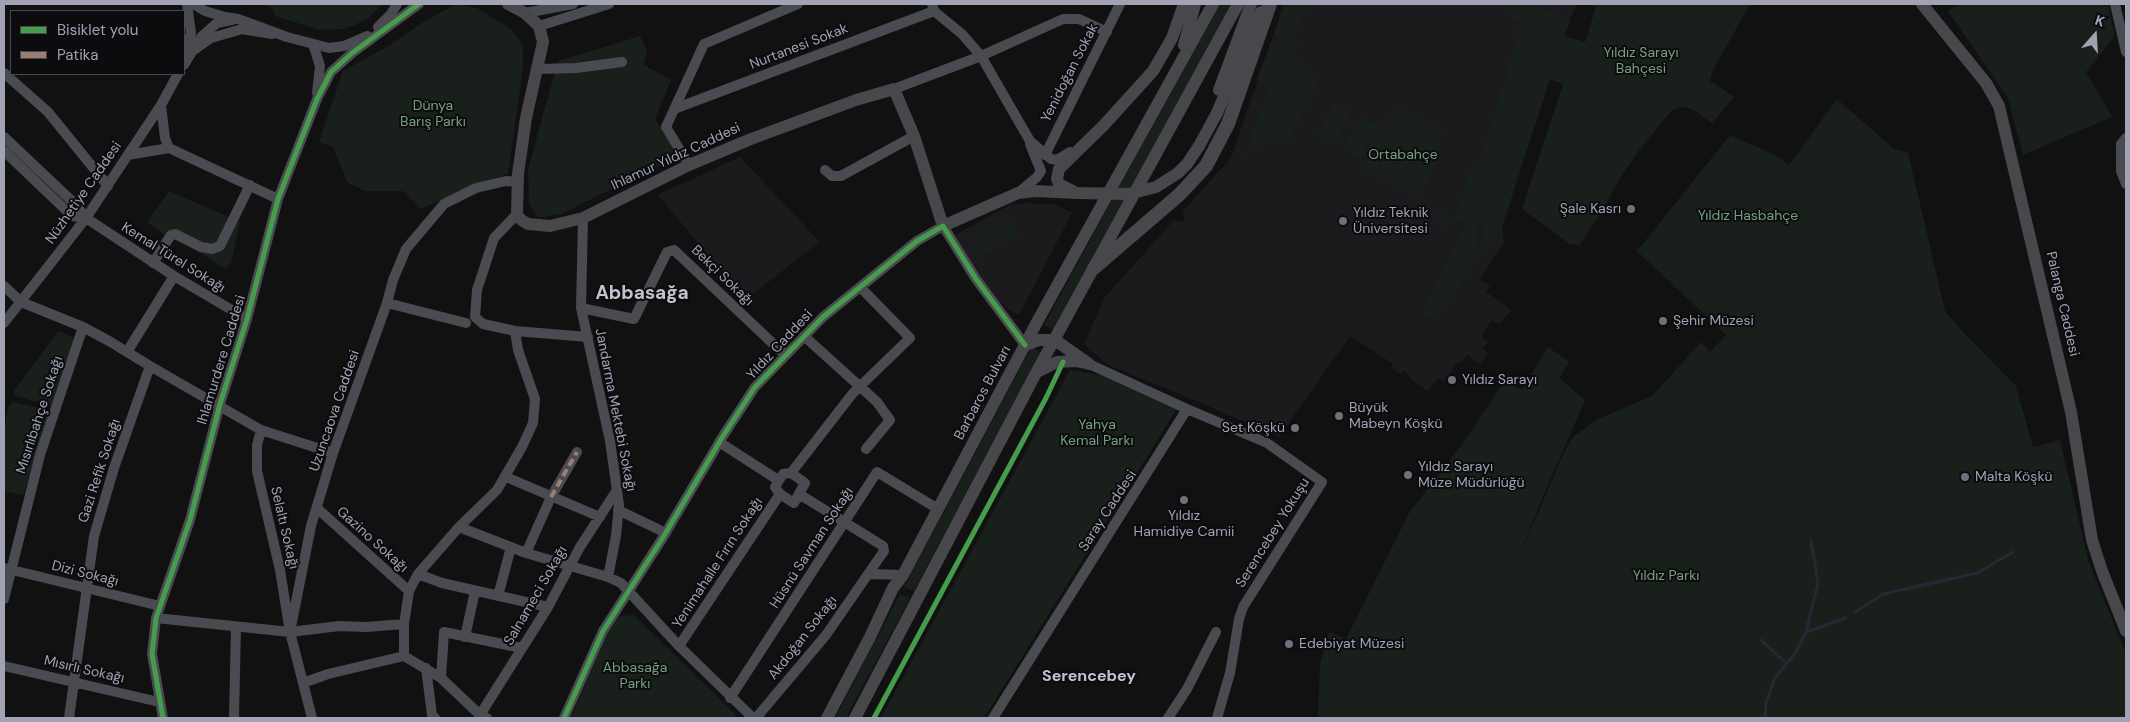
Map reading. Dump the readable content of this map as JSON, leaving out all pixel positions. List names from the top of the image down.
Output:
{
  "streets": {
    "main road": [
      "Ihlamur Yıldız Caddesi",
      "Palanga Caddesi",
      "Yıldız Caddesi",
      "Barbaros Bulvarı"
    ],
    "street": [
      "Nurtanesi Sokak",
      "Yenidoğan Sokak",
      "Nüzhetiye Caddesi",
      "Kemal Türel Sokağı",
      "Bekçi Sokağı",
      "Ihlamurdere Caddesi",
      "Jandarma Mektebi Sokağı",
      "Uzuncaova Caddesi",
      "Mısırlıbahçe Sokağı",
      "Gazi Refik Sokağı",
      "Saray Caddesi",
      "Selaltı Sokağı",
      "Serencebey Yokuşu",
      "Gazino Sokağı",
      "Hüsnü Savman Sokağı",
      "Yenimahalle Fırın Sokağı",
      "Dizi Sokağı",
      "Salnameci Sokağı",
      "Akdoğan Sokağı",
      "Mısırlı Sokağı"
    ]
  },
  "crossings": [
    ["Ihlamur Yıldız Caddesi", "Jandarma Mektebi Sokağı"],
    ["Nüzhetiye Caddesi", "Kemal Türel Sokağı"],
    ["Kemal Türel Sokağı", "Ihlamurdere Caddesi"],
    ["Bekçi Sokağı", "Yıldız Caddesi"],
    ["Bekçi Sokağı", "Jandarma Mektebi Sokağı"],
    ["Ihlamurdere Caddesi", "Dizi Sokağı"],
    ["Ihlamurdere Caddesi", "Mısırlı Sokağı"],
    ["Barbaros Bulvarı", "Hüsnü Savman Sokağı"],
    ["Jandarma Mektebi Sokağı", "Salnameci Sokağı"],
    ["Uzuncaova Caddesi", "Selaltı Sokağı"],
    ["Uzuncaova Caddesi", "Gazino Sokağı"],
    ["Mısırlıbahçe Sokağı", "Dizi Sokağı"],
    ["Gazi Refik Sokağı", "Dizi Sokağı"],
    ["Gazi Refik Sokağı", "Mısırlı Sokağı"],
    ["Saray Caddesi", "Serencebey Yokuşu"],
    ["Hüsnü Savman Sokağı", "Akdoğan Sokağı"]
  ],
  "districts": ["Abbasağa", "Serencebey"],
  "parks": [
    "Yıldız Sarayı Bahçesi",
    "Dünya Barış Parkı",
    "Ortabahçe",
    "Yıldız Hasbahçe",
    "Yahya Kemal Parkı",
    "Yıldız Parkı",
    "Abbasağa Parkı"
  ],
  "places": [
    "Şale Kasrı",
    "Yıldız Teknik Üniversitesi",
    "Şehir Müzesi",
    "Yıldız Sarayı",
    "Büyük Mabeyn Köşkü",
    "Set Köşkü",
    "Yıldız Sarayı Müze Müdürlüğü",
    "Malta Köşkü",
    "Yıldız Hamidiye Camii",
    "Edebiyat Müzesi"
  ],
  "legend": ["Bisiklet yolu", "Patika"],
  "north": "top"
}
